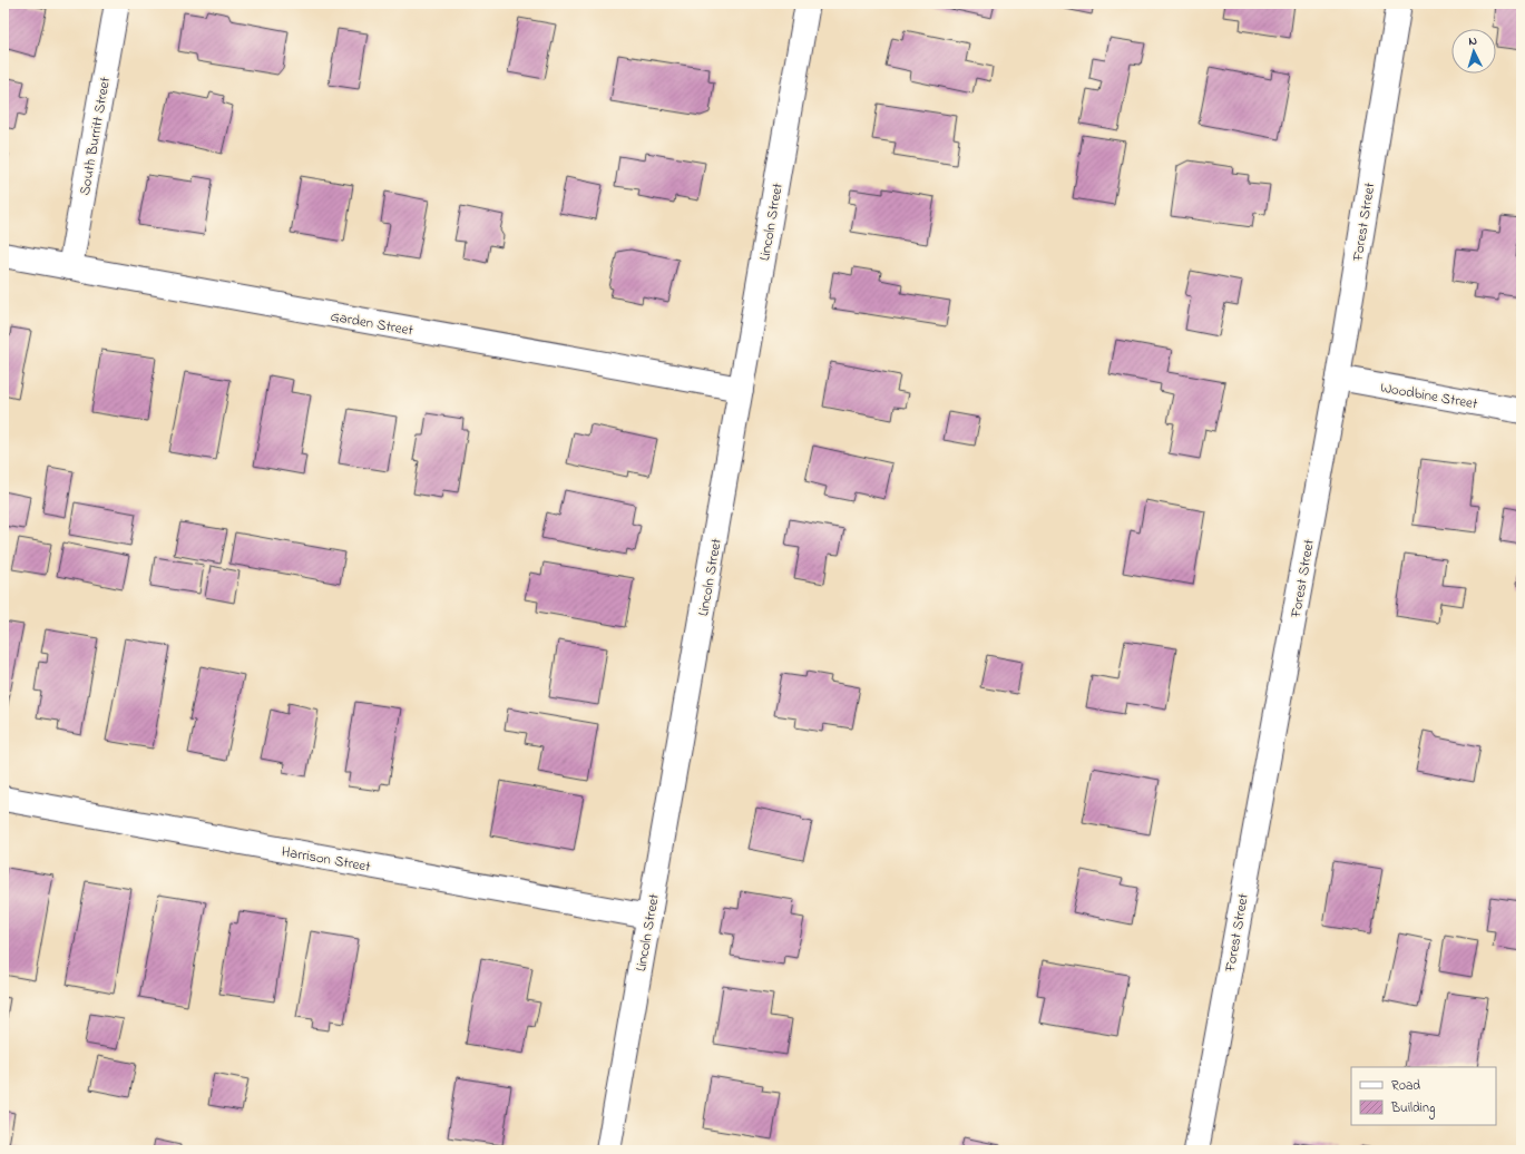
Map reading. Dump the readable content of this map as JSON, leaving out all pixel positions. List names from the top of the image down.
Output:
{
  "streets": {
    "street": [
      "South Burritt Street",
      "Lincoln Street",
      "Forest Street",
      "Garden Street",
      "Woodbine Street",
      "Harrison Street"
    ]
  },
  "crossings": [
    ["South Burritt Street", "Garden Street"],
    ["Lincoln Street", "Garden Street"],
    ["Lincoln Street", "Harrison Street"],
    ["Forest Street", "Woodbine Street"]
  ],
  "legend": ["Road", "Building"],
  "north": "top"
}
